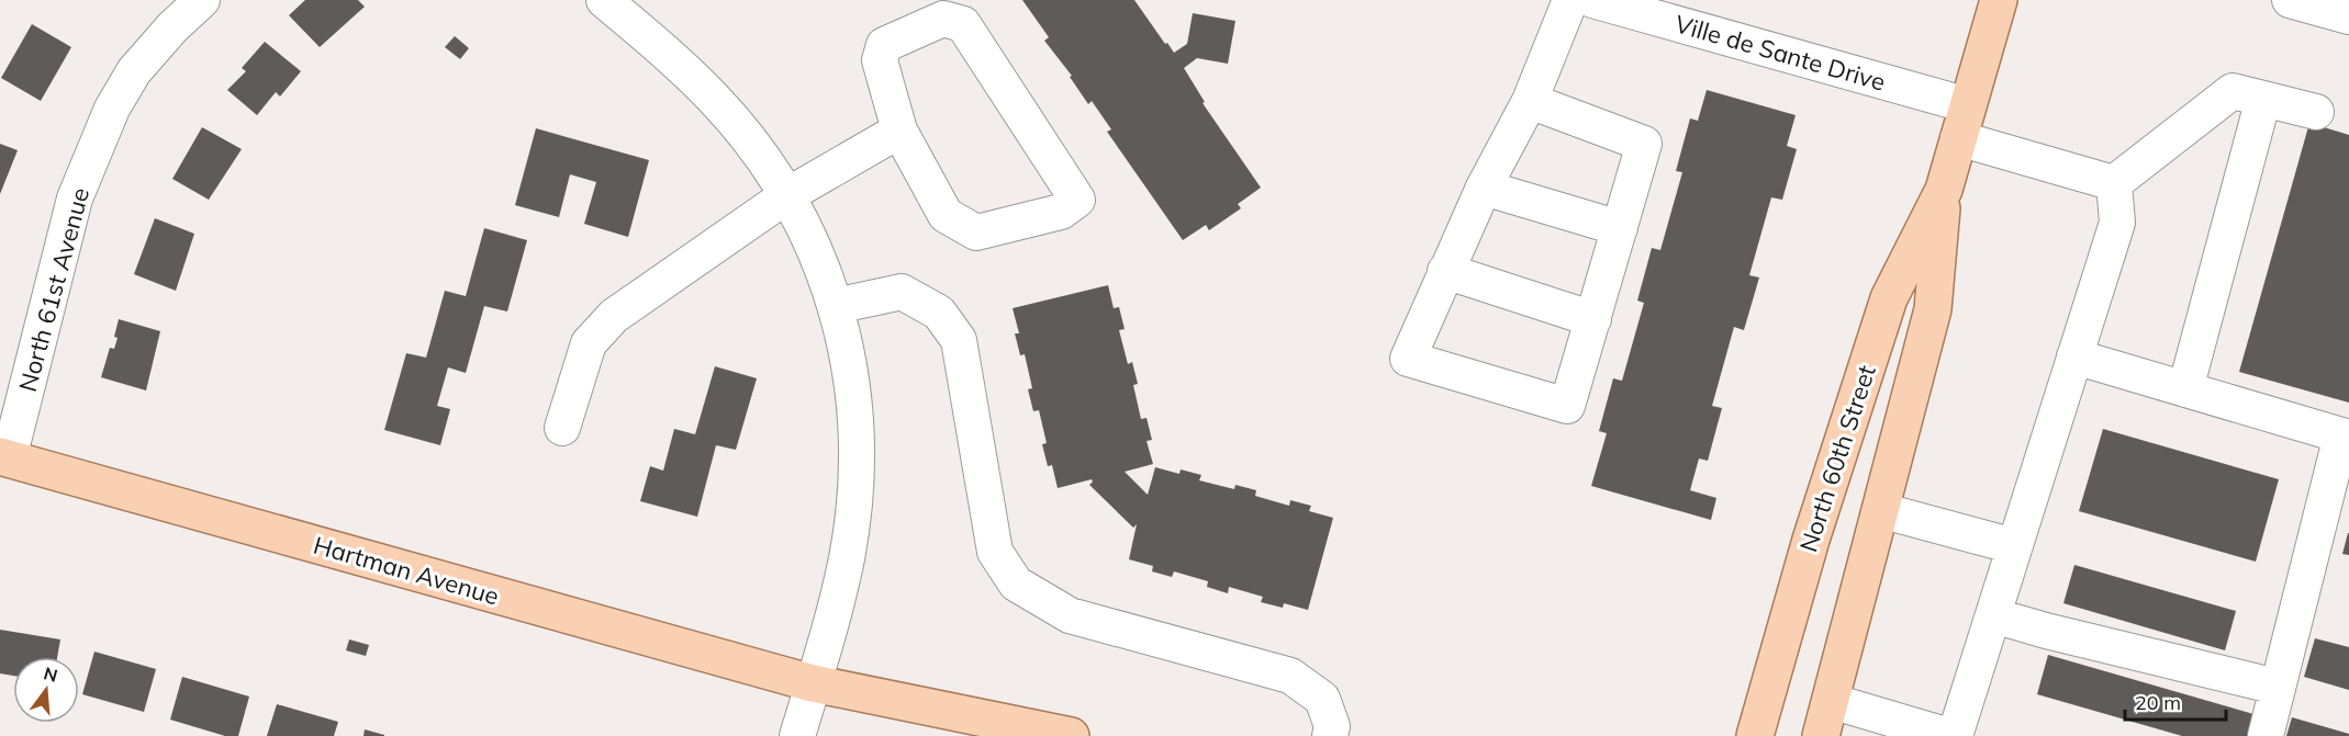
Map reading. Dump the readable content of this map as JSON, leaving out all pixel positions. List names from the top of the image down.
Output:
{
  "streets": {
    "main road": ["North 60th Street", "Hartman Avenue"],
    "street": ["Ville de Sante Drive", "North 61st Avenue"]
  },
  "crossings": [
    ["Ville de Sante Drive", "North 60th Street"],
    ["North 61st Avenue", "Hartman Avenue"]
  ],
  "scale_bar": "20 m",
  "north": "top"
}
